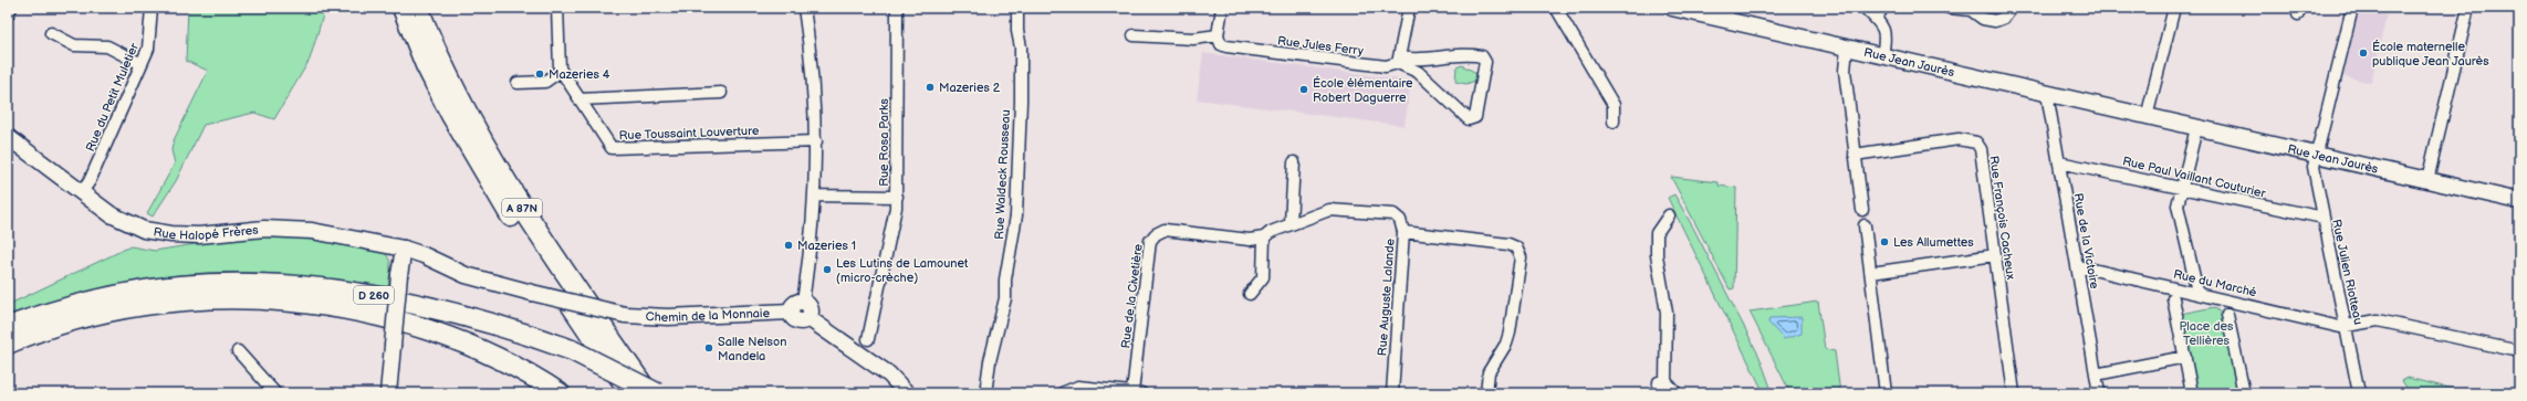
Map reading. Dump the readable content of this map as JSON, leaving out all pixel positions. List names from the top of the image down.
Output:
{
  "streets": {
    "highway": ["A 87N", "D 260"],
    "street": [
      "Rue Jules Ferry",
      "Rue Jean Jaurès",
      "Rue du Petit Muletier",
      "Rue Toussaint Louverture",
      "Rue Rosa Parks",
      "Rue Waldeck Rousseau",
      "Rue Paul Vaillant Couturier",
      "Rue François Cacheux",
      "Rue Halopé Frères",
      "Rue de la Victoire",
      "Rue Julien Riotteau",
      "Rue du Marché",
      "Rue de la Civetière",
      "Rue Auguste Lalande",
      "Chemin de la Monnaie"
    ]
  },
  "crossings": [
    ["Rue Jean Jaurès", "Rue de la Victoire"],
    ["Rue Jean Jaurès", "Rue Julien Riotteau"],
    ["Rue du Petit Muletier", "Rue Halopé Frères"],
    ["Rue Paul Vaillant Couturier", "Rue de la Victoire"],
    ["Rue Paul Vaillant Couturier", "Rue Julien Riotteau"],
    ["Rue Halopé Frères", "Chemin de la Monnaie"],
    ["Rue de la Victoire", "Rue du Marché"],
    ["Rue Julien Riotteau", "Rue du Marché"],
    ["Rue de la Civetière", "Rue Auguste Lalande"]
  ],
  "parks": ["Place des Tellières"],
  "places": [
    "École maternelle publique Jean Jaurès",
    "Mazeries 4",
    "Mazeries 2",
    "École élémentaire Robert Daguerre",
    "Les Allumettes",
    "Mazeries 1",
    "Les Lutins de Lamounet (micro-crèche)",
    "Salle Nelson Mandela"
  ]
}
